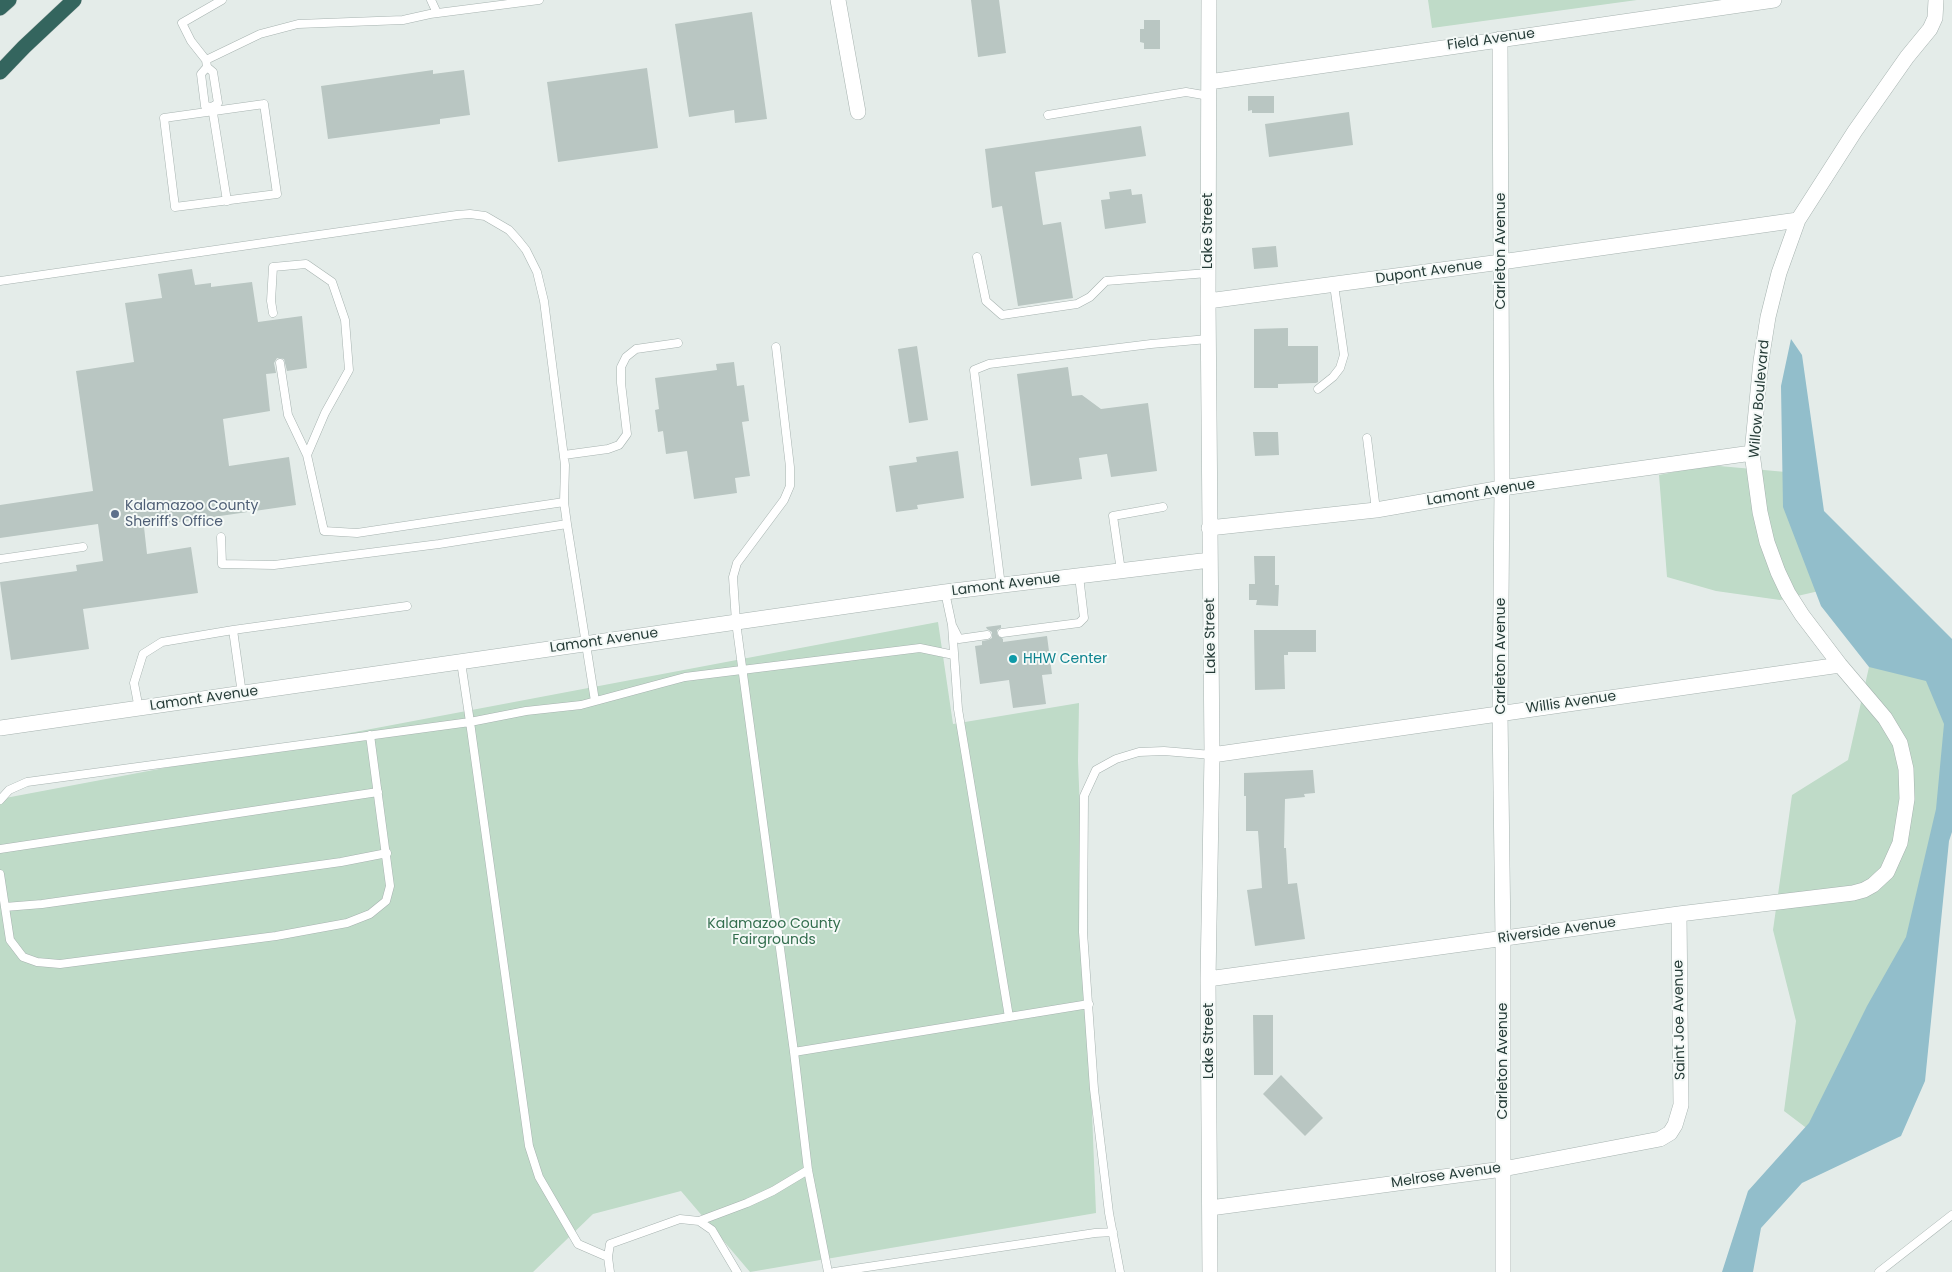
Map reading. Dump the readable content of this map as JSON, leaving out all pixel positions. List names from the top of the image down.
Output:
{
  "streets": {
    "street": [
      "Field Avenue",
      "Lake Street",
      "Carleton Avenue",
      "Dupont Avenue",
      "Willow Boulevard",
      "Lamont Avenue",
      "Willis Avenue",
      "Riverside Avenue",
      "Saint Joe Avenue",
      "Melrose Avenue"
    ]
  },
  "crossings": [
    ["Field Avenue", "Lake Street"],
    ["Field Avenue", "Carleton Avenue"],
    ["Lake Street", "Dupont Avenue"],
    ["Lake Street", "Lamont Avenue"],
    ["Lake Street", "Willis Avenue"],
    ["Lake Street", "Riverside Avenue"],
    ["Lake Street", "Melrose Avenue"],
    ["Carleton Avenue", "Dupont Avenue"],
    ["Carleton Avenue", "Lamont Avenue"],
    ["Carleton Avenue", "Willis Avenue"],
    ["Carleton Avenue", "Riverside Avenue"],
    ["Carleton Avenue", "Melrose Avenue"],
    ["Dupont Avenue", "Willow Boulevard"],
    ["Willow Boulevard", "Lamont Avenue"],
    ["Willow Boulevard", "Willis Avenue"],
    ["Willow Boulevard", "Riverside Avenue"],
    ["Riverside Avenue", "Saint Joe Avenue"],
    ["Saint Joe Avenue", "Melrose Avenue"]
  ],
  "parks": ["Kalamazoo County Fairgrounds"],
  "places": ["Kalamazoo County Sheriff's Office", "HHW Center"]
}
